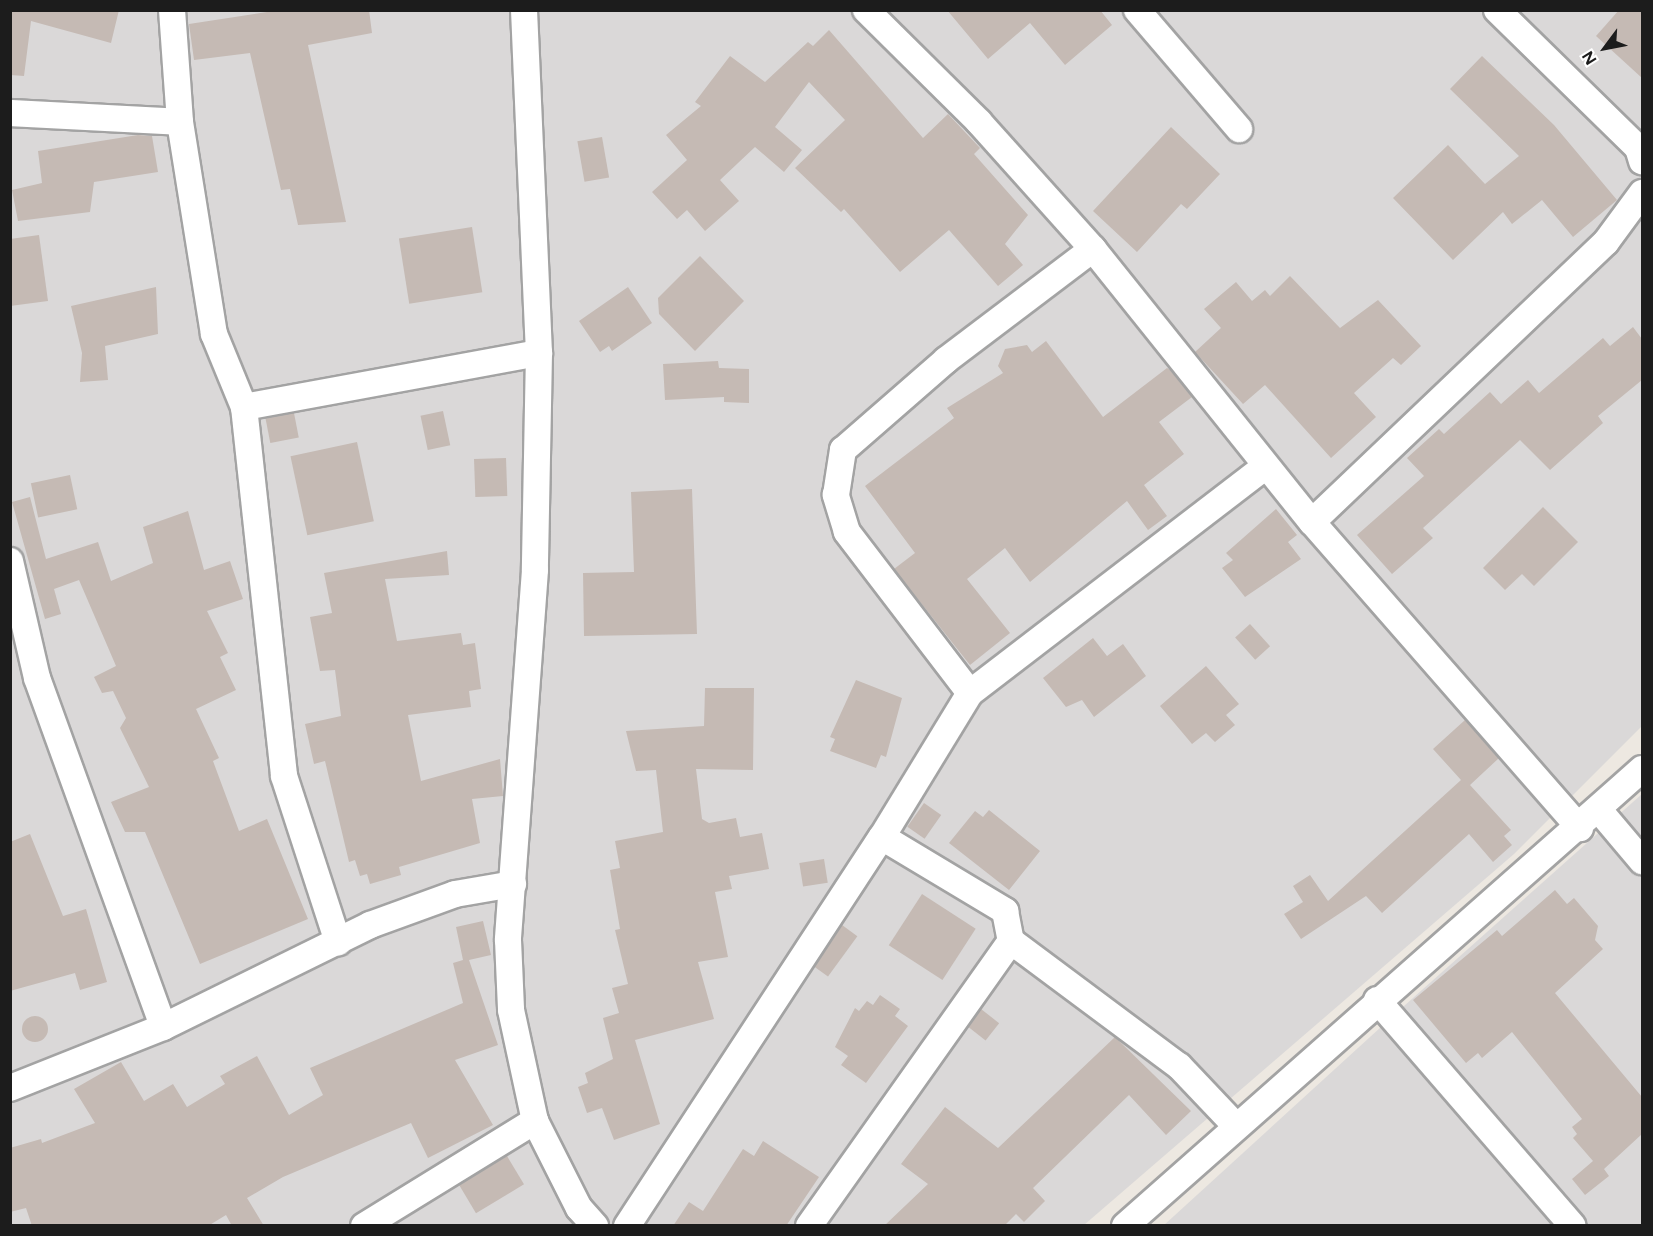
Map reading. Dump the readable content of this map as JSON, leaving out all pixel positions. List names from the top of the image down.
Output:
{
  "north": "bottom left"
}
